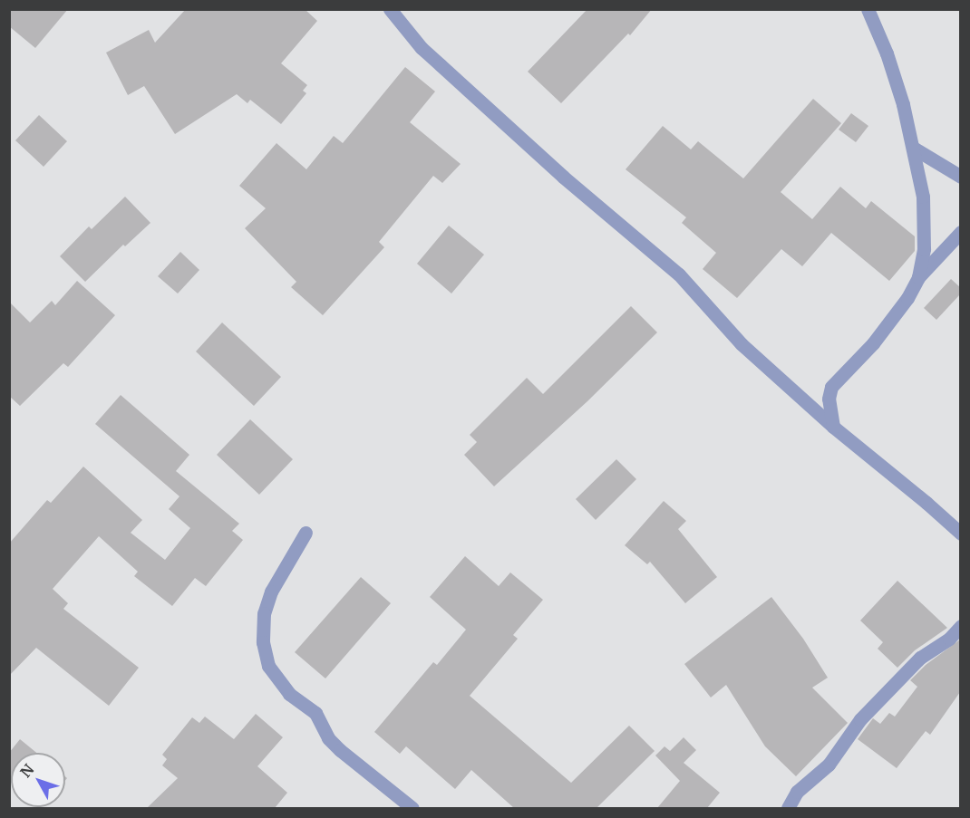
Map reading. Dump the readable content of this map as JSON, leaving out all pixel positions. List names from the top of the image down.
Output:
{
  "north": "top left"
}
